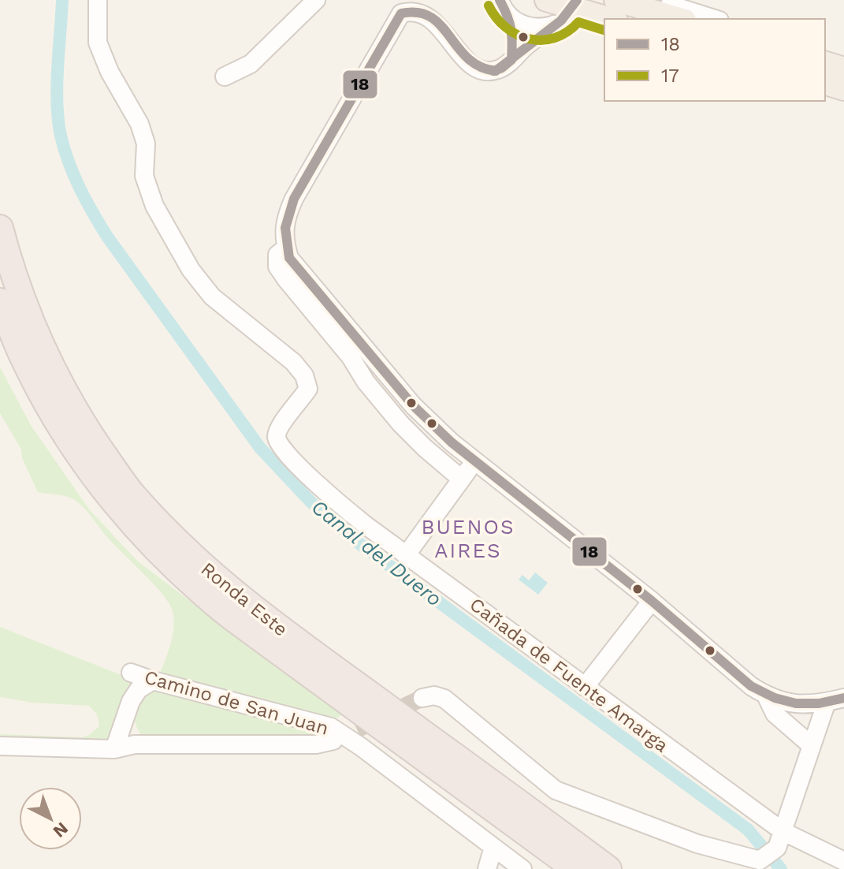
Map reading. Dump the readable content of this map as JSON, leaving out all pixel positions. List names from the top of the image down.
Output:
{
  "streets": {
    "highway": ["Ronda Este"],
    "street": ["Cañada de Fuente Amarga", "Camino de San Juan"]
  },
  "districts": ["BUENOS AIRES"],
  "water": ["Canal del Duero"],
  "lines": ["transit line 18", "transit line 17"],
  "legend": ["18", "17"],
  "north": "bottom right"
}
